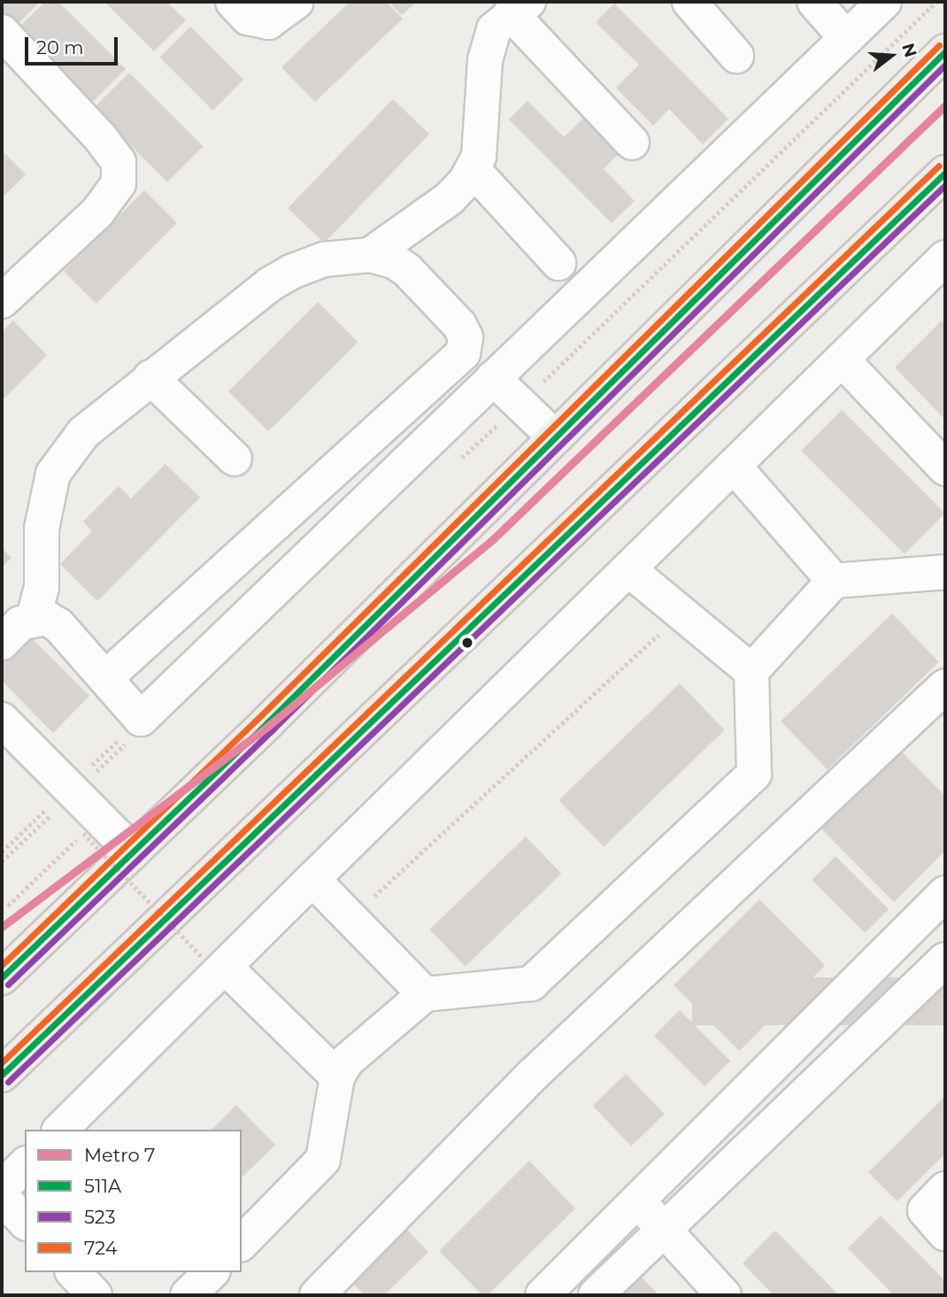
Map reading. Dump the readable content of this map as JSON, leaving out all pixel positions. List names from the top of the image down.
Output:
{
  "lines": [
    "transit line 724",
    "transit line 511A",
    "transit line 523",
    "metro line 7"
  ],
  "legend": [
    "Metro 7",
    "511A",
    "523",
    "724"
  ],
  "scale_bar": "20 m",
  "north": "right"
}
